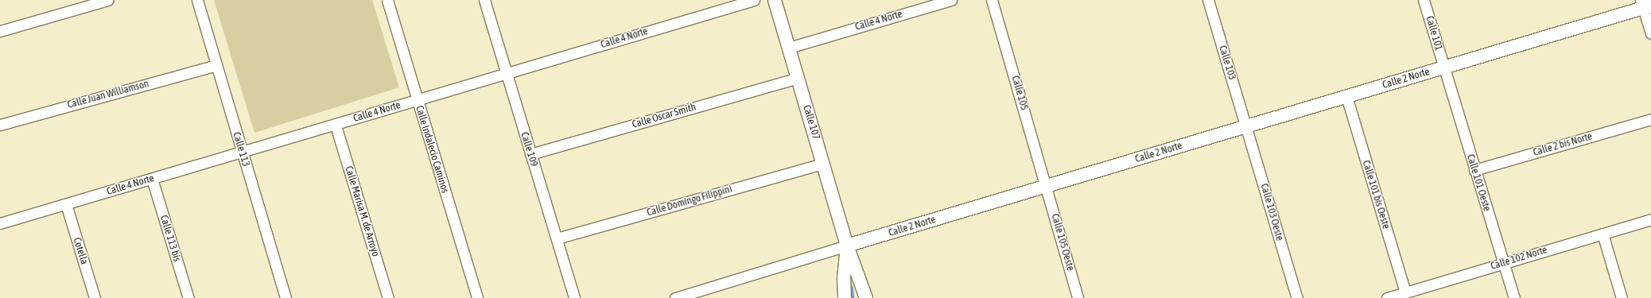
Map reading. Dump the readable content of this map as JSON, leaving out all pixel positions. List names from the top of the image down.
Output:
{
  "streets": {
    "street": [
      "Calle 4 Norte",
      "Calle 101",
      "Calle 103",
      "Calle 2 Norte",
      "Calle 105",
      "Calle Juan Williamson",
      "Calle Oscar Smith",
      "Calle 107",
      "Calle 2 bis Norte",
      "Calle 113",
      "Calle Indalecio Caminos",
      "Calle 109",
      "Calle 101 Oeste",
      "Calle 101 bis Oeste",
      "Calle Domingo Filippini",
      "Calle Marisa M. de Arroyo",
      "Calle 103 Oeste",
      "Calle 113 bis",
      "Calle 105 Oeste",
      "Cotella",
      "Calle 102 Norte"
    ]
  },
  "crossings": [
    ["Calle 4 Norte", "Calle 107"],
    ["Calle 4 Norte", "Calle 113"],
    ["Calle 4 Norte", "Calle Indalecio Caminos"],
    ["Calle 4 Norte", "Calle 109"],
    ["Calle 4 Norte", "Calle Marisa M. de Arroyo"],
    ["Calle 4 Norte", "Calle 113 bis"],
    ["Calle 4 Norte", "Cotella"],
    ["Calle 101", "Calle 2 Norte"],
    ["Calle 101", "Calle 101 Oeste"],
    ["Calle 103", "Calle 2 Norte"],
    ["Calle 103", "Calle 103 Oeste"],
    ["Calle 2 Norte", "Calle 105"],
    ["Calle 2 Norte", "Calle 107"],
    ["Calle 2 Norte", "Calle 101 Oeste"],
    ["Calle 2 Norte", "Calle 101 bis Oeste"],
    ["Calle 2 Norte", "Calle 103 Oeste"],
    ["Calle 2 Norte", "Calle 105 Oeste"],
    ["Calle 105", "Calle 105 Oeste"],
    ["Calle Juan Williamson", "Calle 113"],
    ["Calle Oscar Smith", "Calle 107"],
    ["Calle Oscar Smith", "Calle 109"],
    ["Calle 107", "Calle Domingo Filippini"],
    ["Calle 2 bis Norte", "Calle 101 Oeste"],
    ["Calle 109", "Calle Domingo Filippini"],
    ["Calle 101 Oeste", "Calle 102 Norte"],
    ["Calle 101 bis Oeste", "Calle 102 Norte"]
  ]
}
